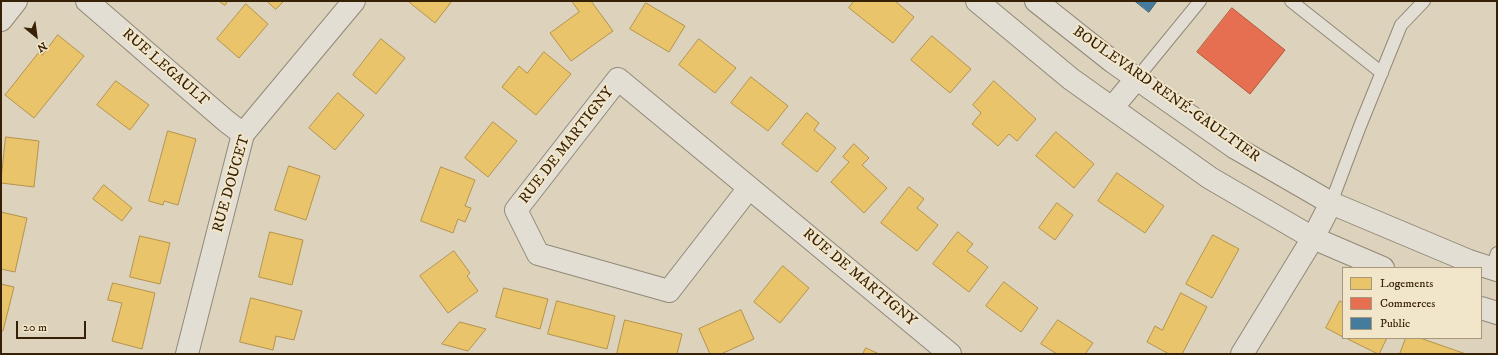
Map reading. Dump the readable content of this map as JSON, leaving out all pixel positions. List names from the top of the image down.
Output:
{
  "streets": {
    "street": [
      "RUE LEGAULT",
      "BOULEVARD RENÉ-GAULTIER",
      "RUE DE MARTIGNY",
      "RUE DOUCET"
    ]
  },
  "crossings": [
    ["RUE LEGAULT", "RUE DOUCET"]
  ],
  "legend": ["Logements", "Commerces", "Public"],
  "scale_bar": "20 m",
  "north": "bottom right"
}
